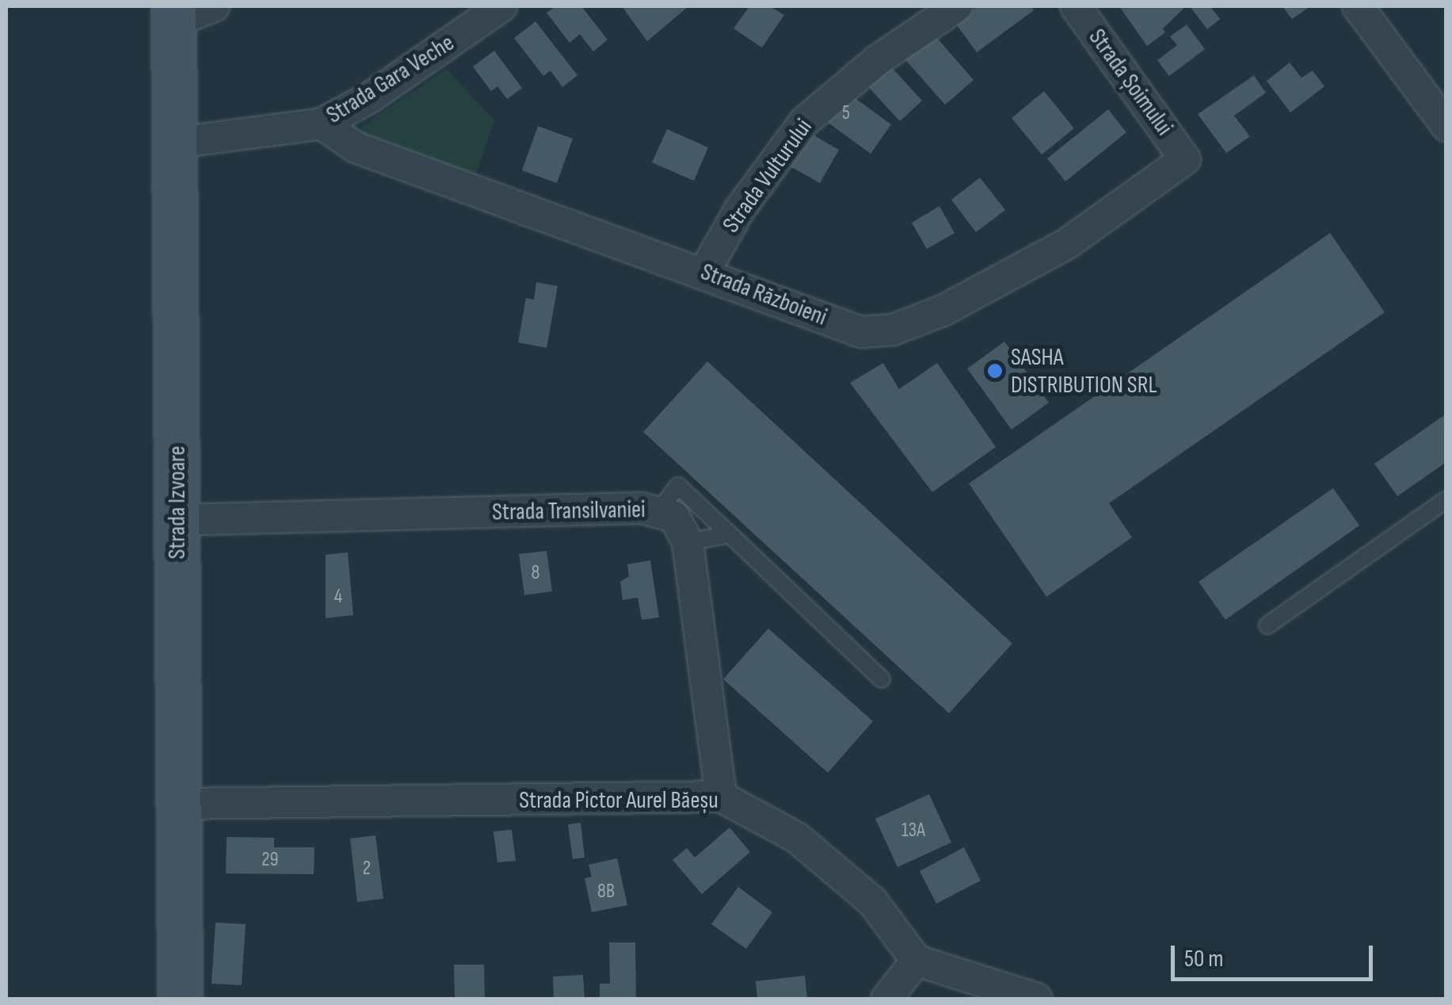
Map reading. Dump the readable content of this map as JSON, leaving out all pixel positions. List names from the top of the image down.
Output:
{
  "streets": {
    "main road": ["Strada Izvoare"],
    "street": [
      "Strada Gara Veche",
      "Strada Șoimului",
      "Strada Vulturului",
      "Strada Războieni",
      "Strada Transilvaniei",
      "Strada Pictor Aurel Băeșu"
    ]
  },
  "crossings": [
    ["Strada Gara Veche", "Strada Războieni"],
    ["Strada Gara Veche", "Strada Izvoare"],
    ["Strada Șoimului", "Strada Războieni"],
    ["Strada Vulturului", "Strada Războieni"],
    ["Strada Izvoare", "Strada Transilvaniei"],
    ["Strada Izvoare", "Strada Pictor Aurel Băeșu"]
  ],
  "places": ["SASHA DISTRIBUTION SRL"],
  "house_numbers": [
    "5",
    "8",
    "4",
    "13A",
    "29",
    "2",
    "8B"
  ],
  "scale_bar": "50 m"
}
